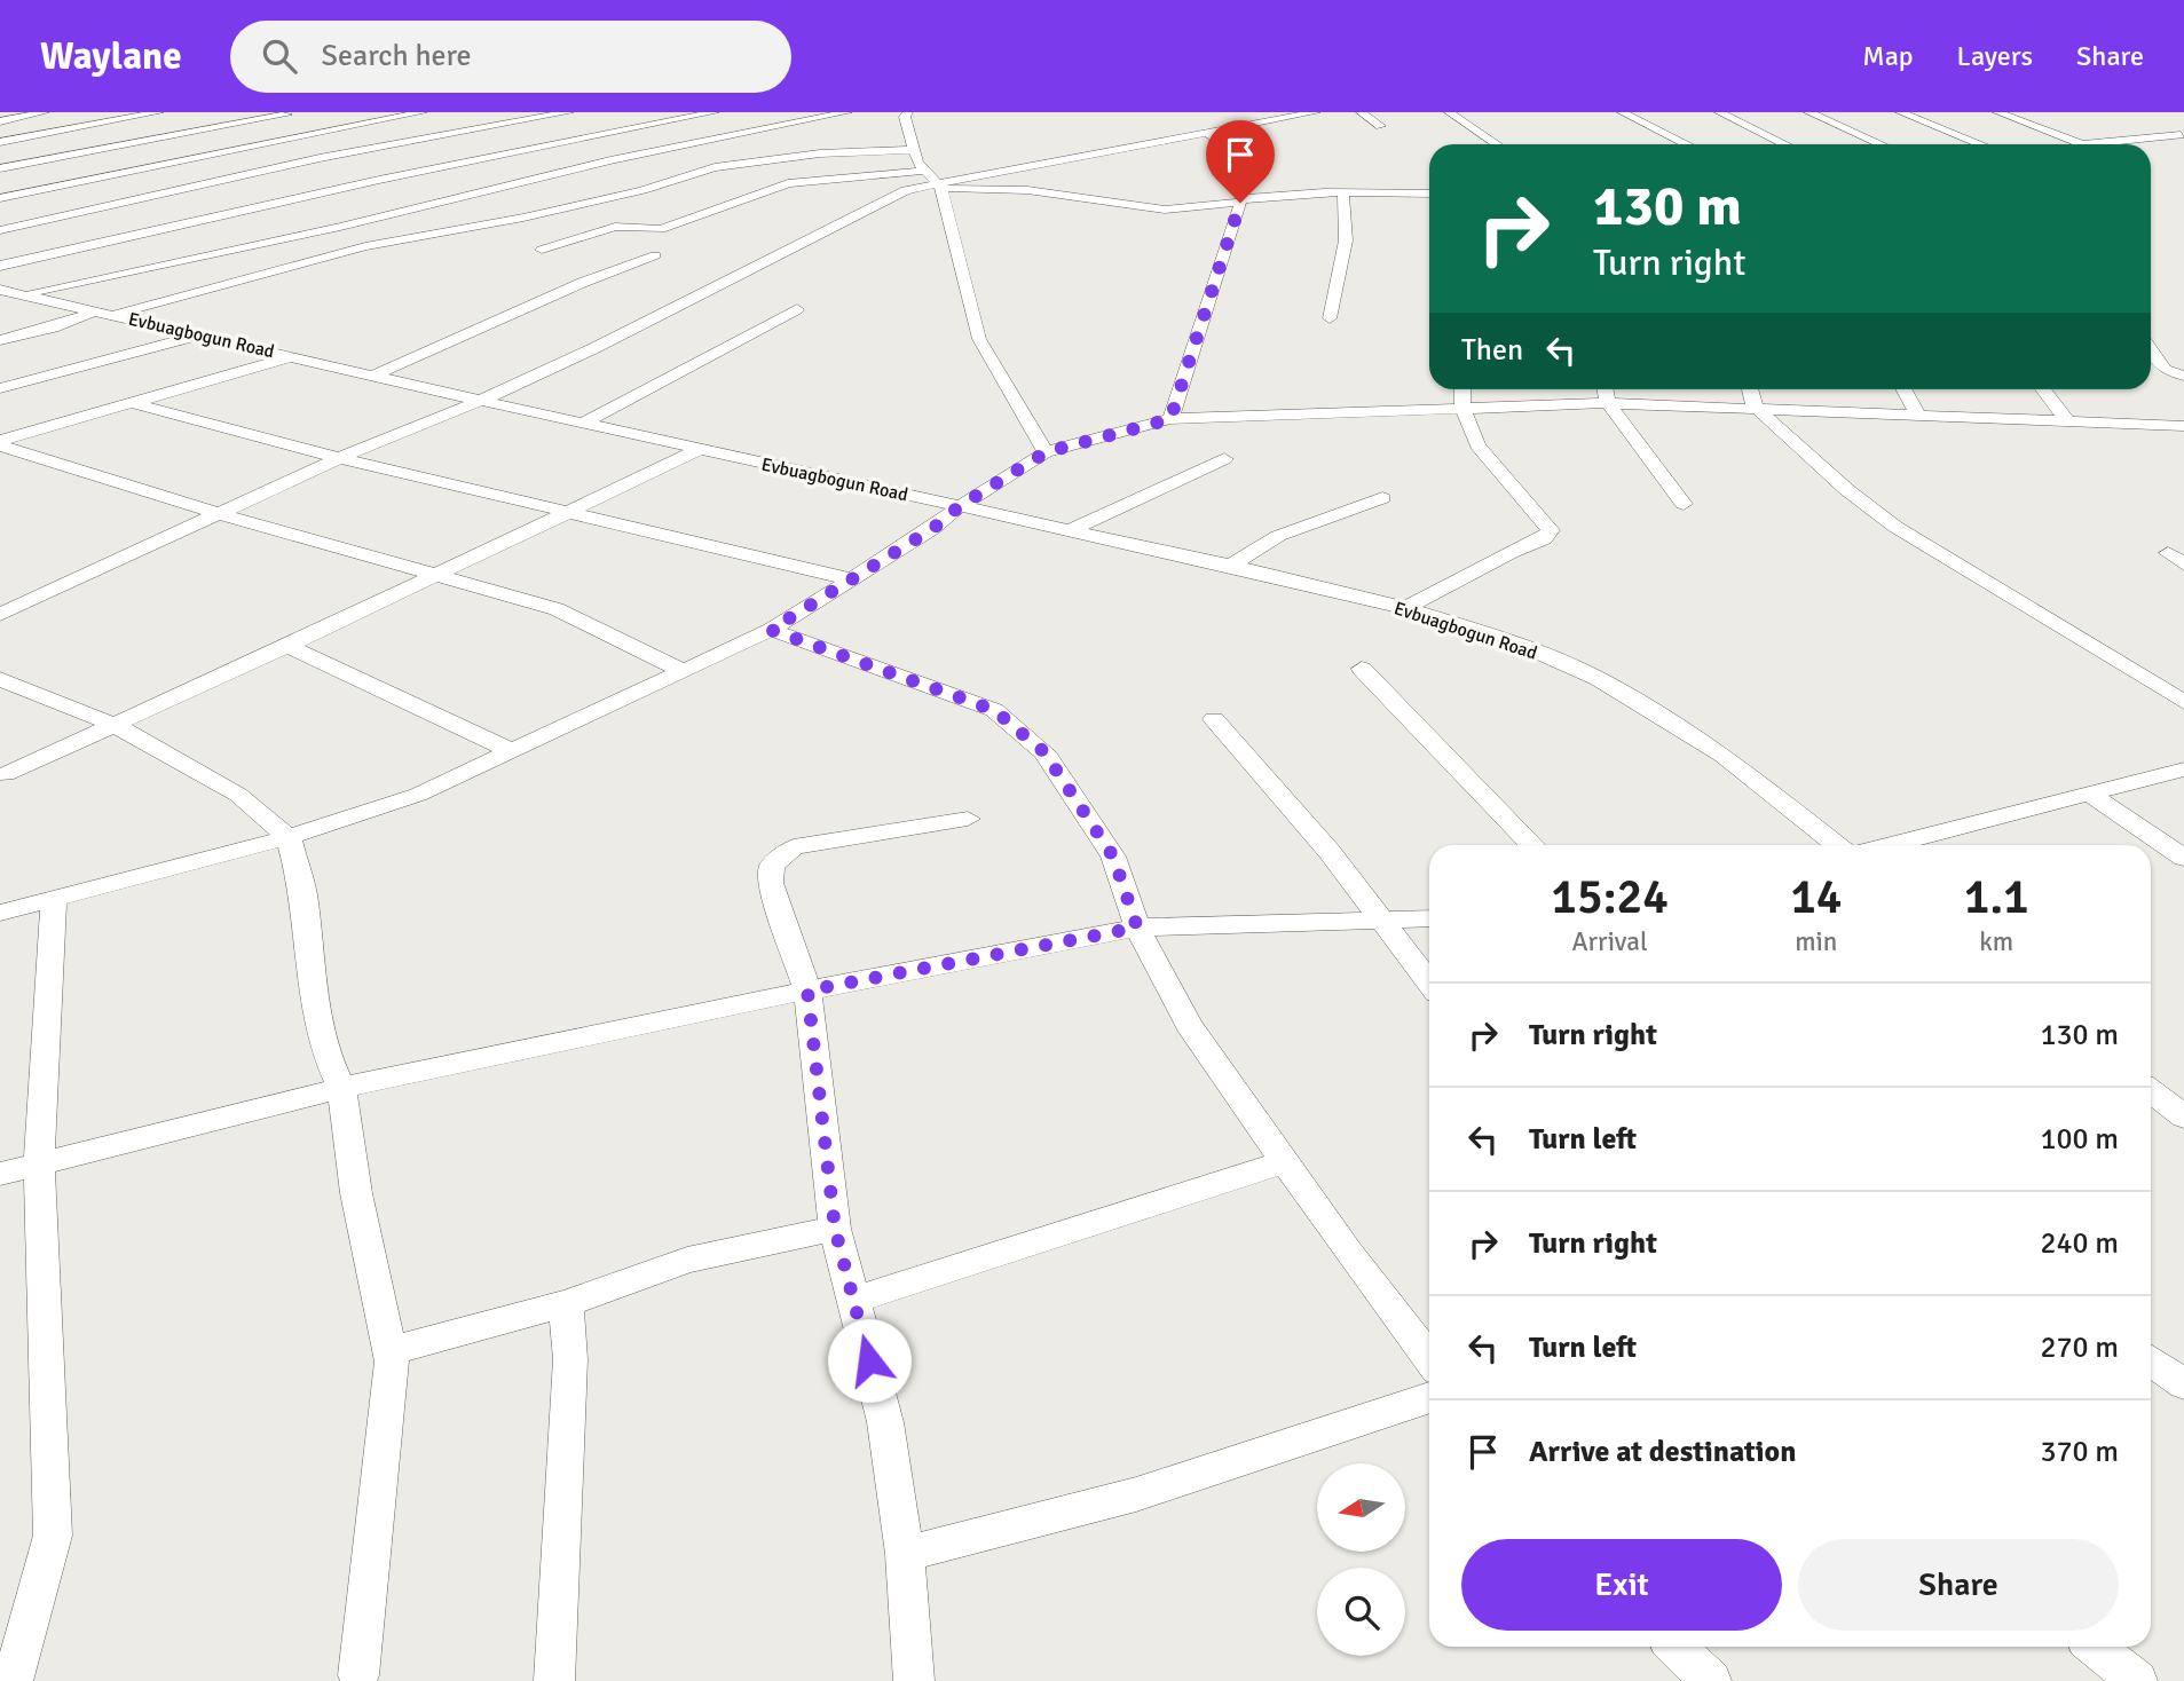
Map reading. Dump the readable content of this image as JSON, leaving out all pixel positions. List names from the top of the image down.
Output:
{
  "streets": {
    "street": ["Evbuagbogun Road"]
  },
  "north": "left",
  "page": {
    "header": "Waylane",
    "search": "Search here",
    "nav": ["Map", "Layers", "Share"],
    "turn": ["130 m", "Turn right"],
    "then": "Then",
    "eta": [
      "15:24",
      "Arrival",
      "14",
      "min",
      "1.1",
      "km"
    ],
    "list": [
      {
        "name": "Turn right",
        "value": "130 m"
      },
      {
        "name": "Turn left",
        "value": "100 m"
      },
      {
        "name": "Turn right",
        "value": "240 m"
      },
      {
        "name": "Turn left",
        "value": "270 m"
      },
      {
        "name": "Arrive at destination",
        "value": "370 m"
      }
    ],
    "buttons": ["Exit", "Share"]
  }
}
